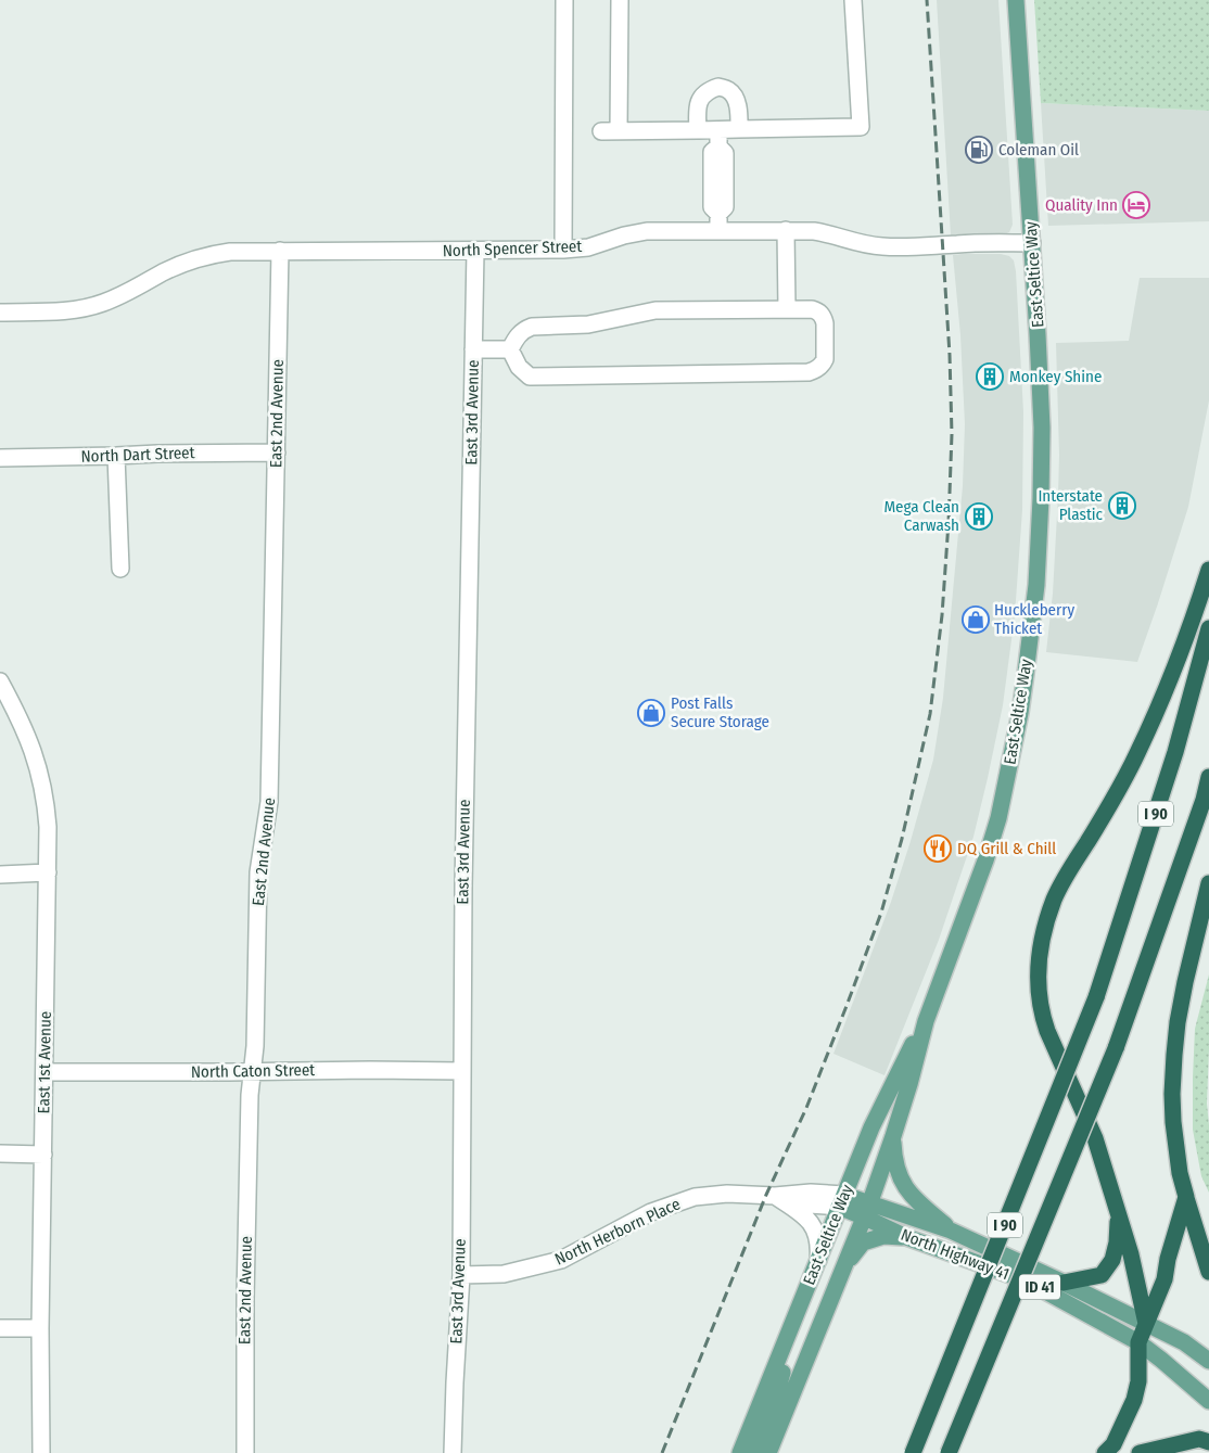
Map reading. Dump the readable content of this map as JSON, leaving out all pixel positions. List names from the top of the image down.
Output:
{
  "streets": {
    "highway": ["I 90"],
    "main road": [
      "East Seltice Way",
      "North Herborn Place",
      "North Highway 41",
      "ID 41"
    ],
    "street": [
      "North Spencer Street",
      "East 3rd Avenue",
      "East 2nd Avenue",
      "North Dart Street",
      "East 1st Avenue",
      "North Caton Street"
    ]
  },
  "crossings": [
    ["North Spencer Street", "East Seltice Way"],
    ["North Spencer Street", "East 3rd Avenue"],
    ["North Spencer Street", "East 2nd Avenue"],
    ["East Seltice Way", "North Herborn Place"],
    ["East Seltice Way", "North Highway 41"],
    ["East 3rd Avenue", "North Caton Street"],
    ["East 3rd Avenue", "North Herborn Place"],
    ["East 2nd Avenue", "North Dart Street"],
    ["East 2nd Avenue", "North Caton Street"],
    ["East 1st Avenue", "North Caton Street"],
    ["North Herborn Place", "North Highway 41"]
  ],
  "places": {
    "fuel station": ["Coleman Oil"],
    "hotel": ["Quality Inn"],
    "building": ["Monkey Shine", "Interstate Plastic", "Mega Clean Carwash"],
    "shop": ["Huckleberry Thicket", "Post Falls Secure Storage"],
    "restaurant": ["DQ Grill & Chill"]
  }
}
